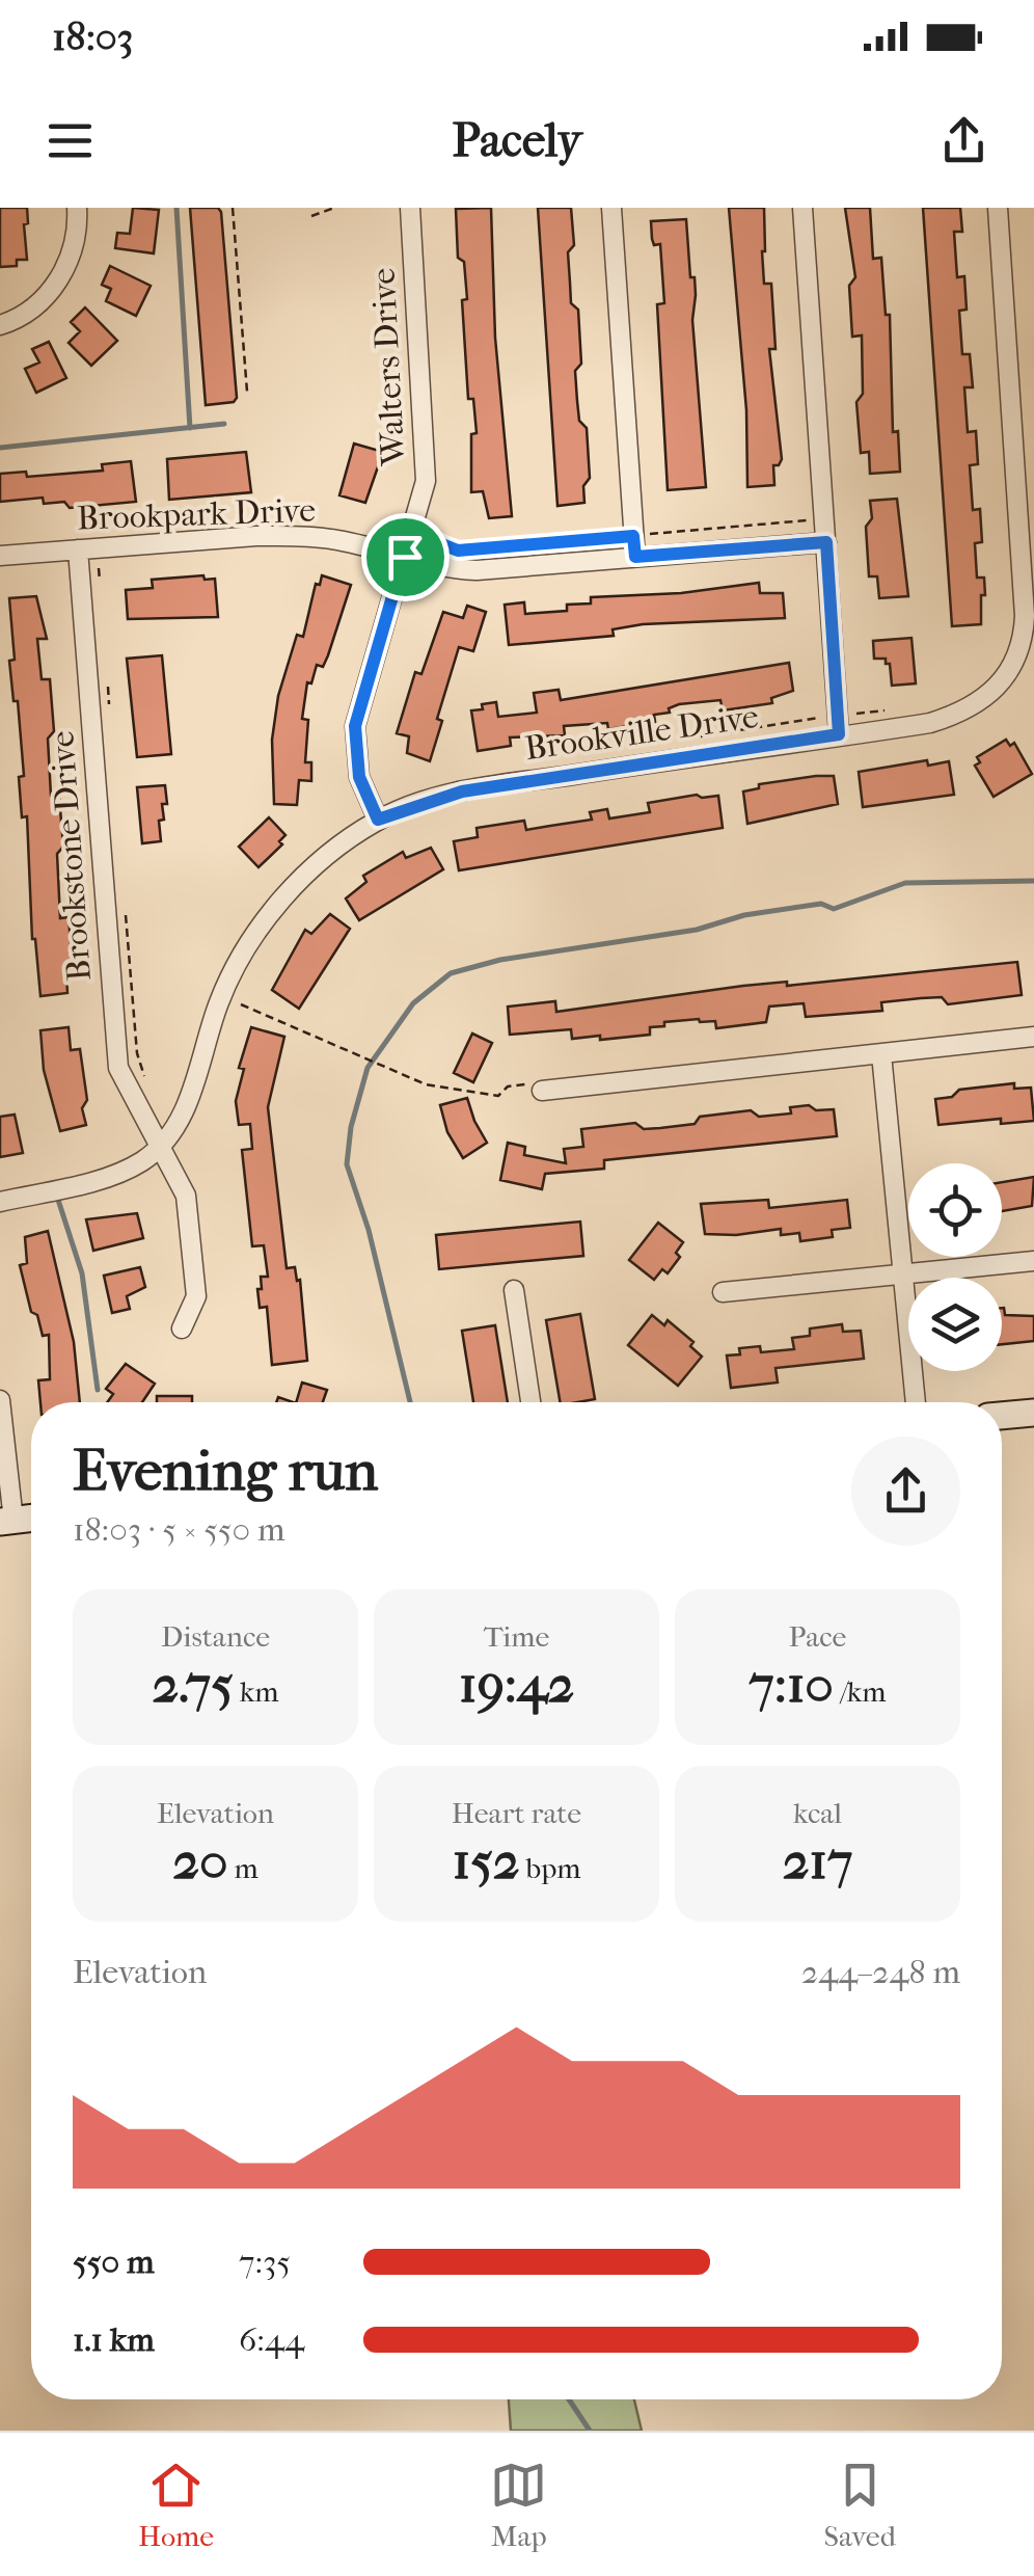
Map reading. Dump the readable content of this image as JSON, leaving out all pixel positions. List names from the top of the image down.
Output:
{
  "streets": {
    "street": [
      "Walters Drive",
      "Brookpark Drive",
      "Brookville Drive",
      "Brookstone Drive"
    ]
  },
  "crossings": [
    ["Walters Drive", "Brookpark Drive"],
    ["Walters Drive", "Brookville Drive"],
    ["Brookpark Drive", "Brookstone Drive"],
    ["Brookville Drive", "Brookstone Drive"]
  ],
  "page": {
    "status": "18:03",
    "header": "Pacely",
    "heading": ["Evening run", "18:03 · 5 × 550 m"],
    "stats": [
      ["Distance", "2.75 km"],
      ["Time", "19:42"],
      ["Pace", "7:10 /km"],
      ["Elevation", "20 m"],
      ["Heart rate", "152 bpm"],
      ["kcal", "217"]
    ],
    "chart": ["Elevation", "244–248 m"],
    "list": [
      {
        "name": "550 m",
        "note": "7:35"
      },
      {
        "name": "1.1 km",
        "note": "6:44"
      }
    ],
    "tabs": ["Home", "Map", "Saved"]
  }
}
